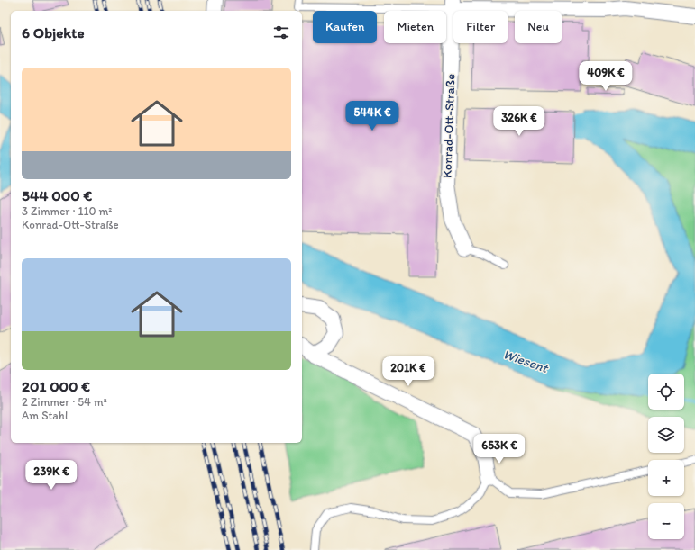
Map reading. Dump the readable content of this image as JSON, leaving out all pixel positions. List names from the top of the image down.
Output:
{
  "streets": {
    "street": ["Konrad-Ott-Straße"]
  },
  "water": ["Wiesent"],
  "page": {
    "chip": [
      "Kaufen",
      "Mieten",
      "Filter",
      "Neu"
    ],
    "heading": "6 Objekte",
    "list": [
      {
        "name": "544 000 €",
        "note": "3 Zimmer · 110 m² · Konrad-Ott-Straße"
      },
      {
        "name": "201 000 €",
        "note": "2 Zimmer · 54 m² · Am Stahl"
      }
    ],
    "price": [
      "409K €",
      "544K €",
      "326K €",
      "201K €",
      "653K €",
      "239K €"
    ],
    "map_buttons": ["+", "−"]
  }
}
